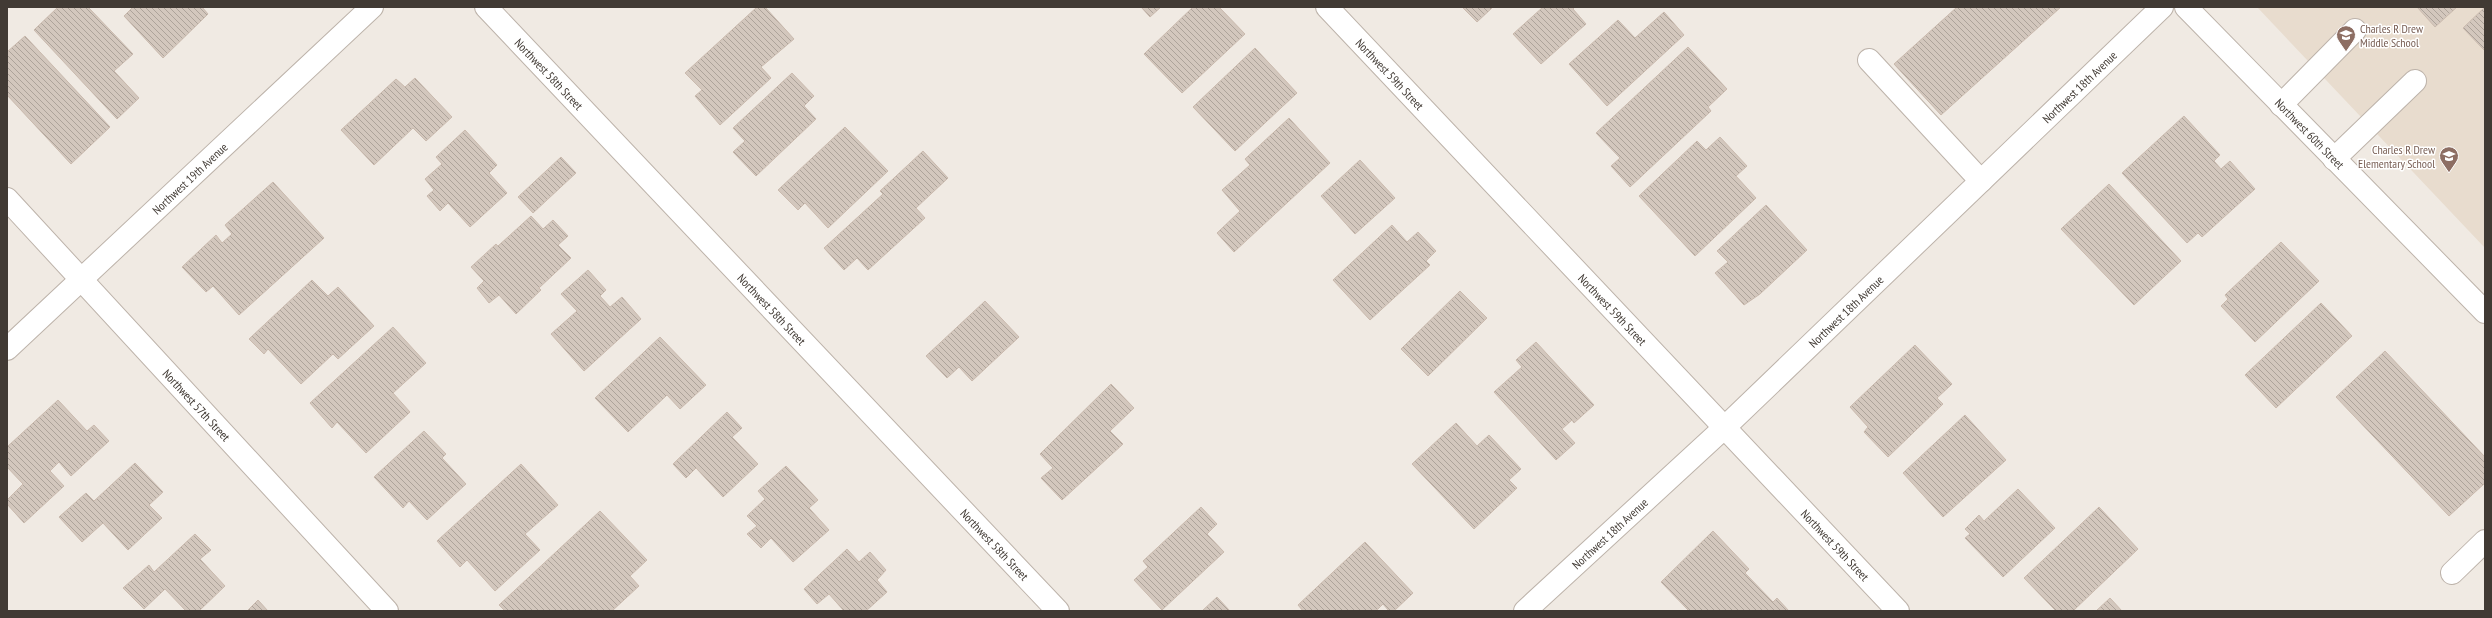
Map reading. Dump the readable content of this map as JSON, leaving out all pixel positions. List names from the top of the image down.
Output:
{
  "streets": {
    "street": [
      "Northwest 58th Street",
      "Northwest 59th Street",
      "Northwest 18th Avenue",
      "Northwest 60th Street",
      "Northwest 19th Avenue",
      "Northwest 57th Street"
    ]
  },
  "crossings": [
    ["Northwest 59th Street", "Northwest 18th Avenue"],
    ["Northwest 19th Avenue", "Northwest 57th Street"]
  ],
  "places": {
    "school or university": ["Charles R Drew Middle School", "Charles R Drew Elementary School"]
  }
}
